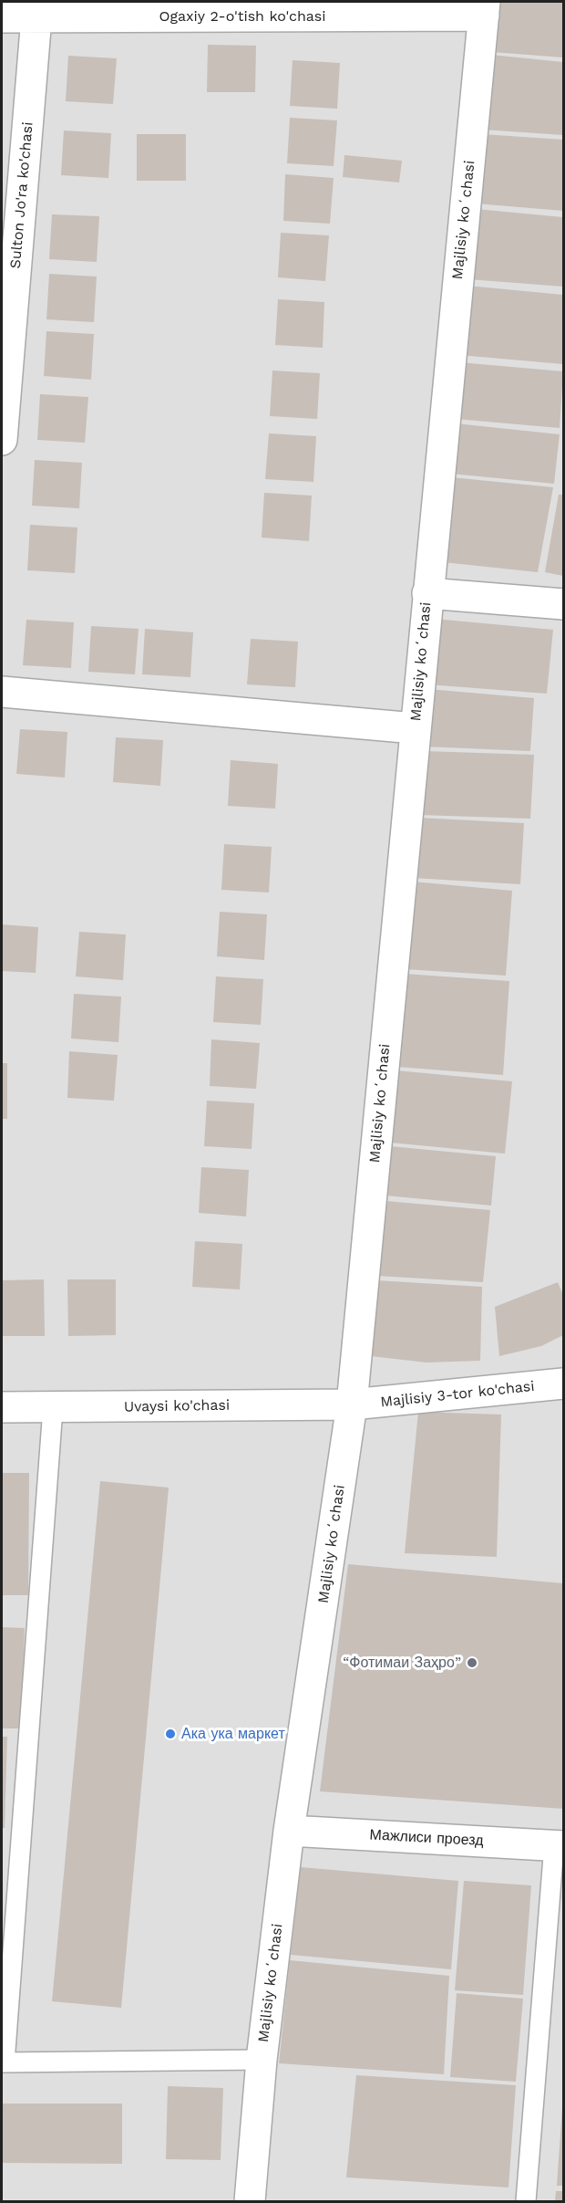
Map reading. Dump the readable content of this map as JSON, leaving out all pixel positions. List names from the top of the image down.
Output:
{
  "streets": {
    "street": [
      "Ogaxiy 2-o'tish ko'chasi",
      "Sulton Jo'ra ko'chasi",
      "Majlisiy koʻchasi",
      "Majlisiy 3-tor ko'chasi",
      "Uvaysi ko'chasi",
      "Мажлиси проезд"
    ]
  },
  "crossings": [
    ["Ogaxiy 2-o'tish ko'chasi", "Sulton Jo'ra ko'chasi"],
    ["Ogaxiy 2-o'tish ko'chasi", "Majlisiy koʻchasi"],
    ["Majlisiy koʻchasi", "Majlisiy 3-tor ko'chasi"],
    ["Majlisiy koʻchasi", "Uvaysi ko'chasi"],
    ["Majlisiy koʻchasi", "Мажлиси проезд"],
    ["Majlisiy 3-tor ko'chasi", "Uvaysi ko'chasi"]
  ],
  "places": ["“Фотимаи Заҳро”", "Ака ука маркет"]
}
